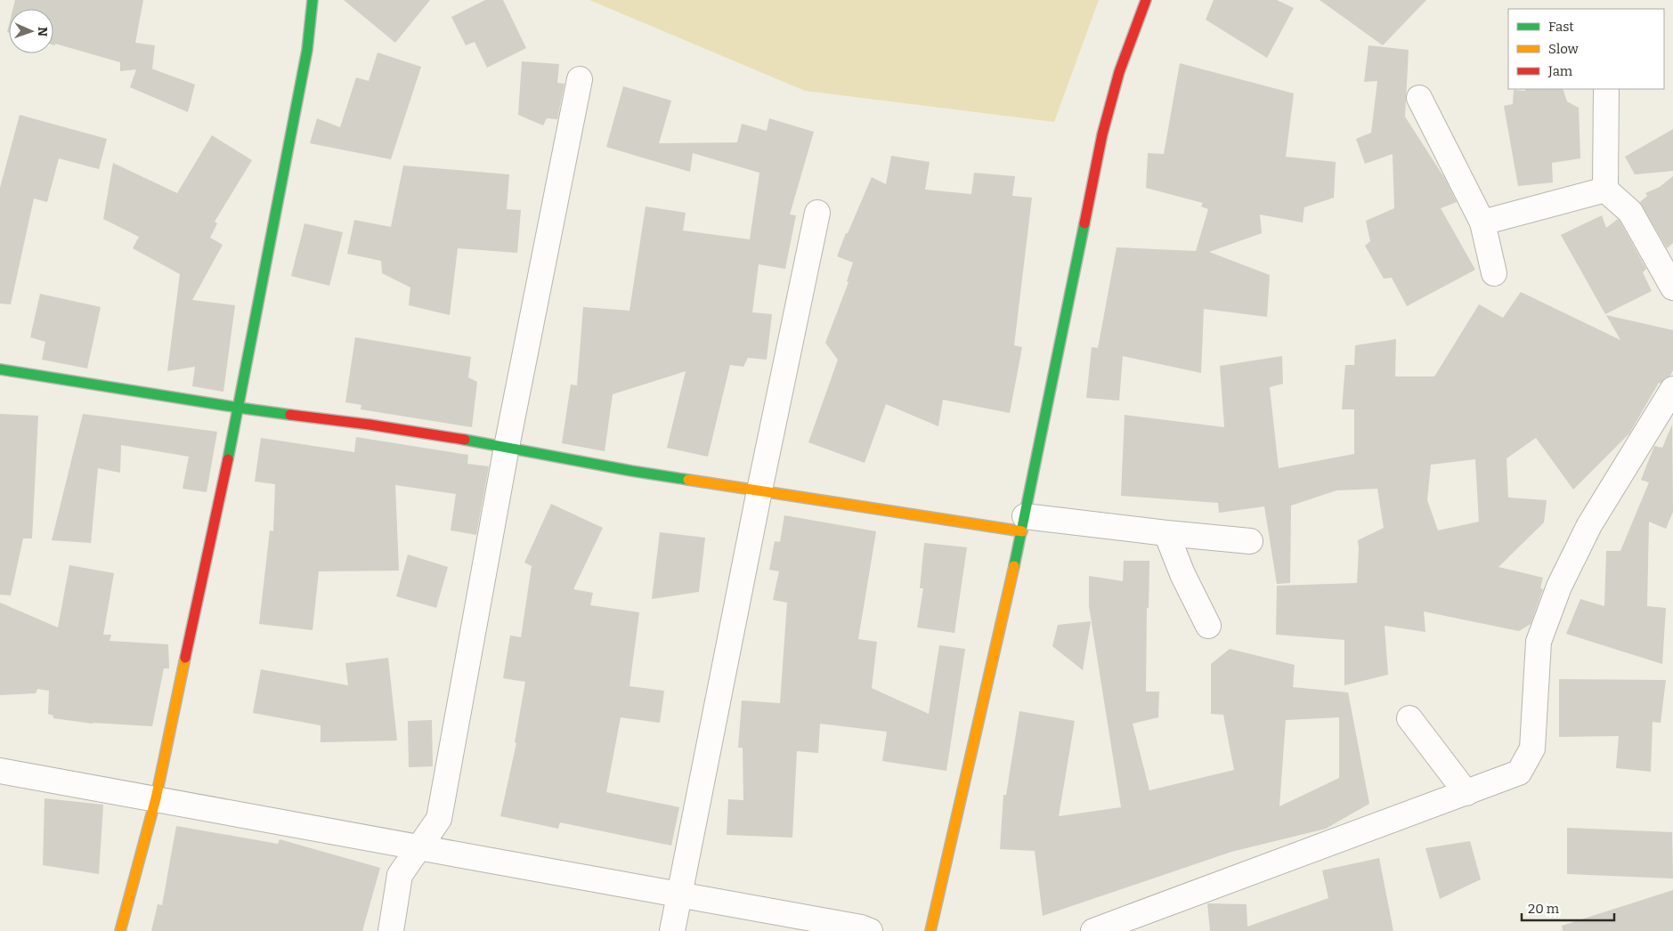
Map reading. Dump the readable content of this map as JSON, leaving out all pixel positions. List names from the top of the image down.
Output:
{
  "legend": ["Fast", "Slow", "Jam"],
  "scale_bar": "20 m",
  "north": "right"
}
